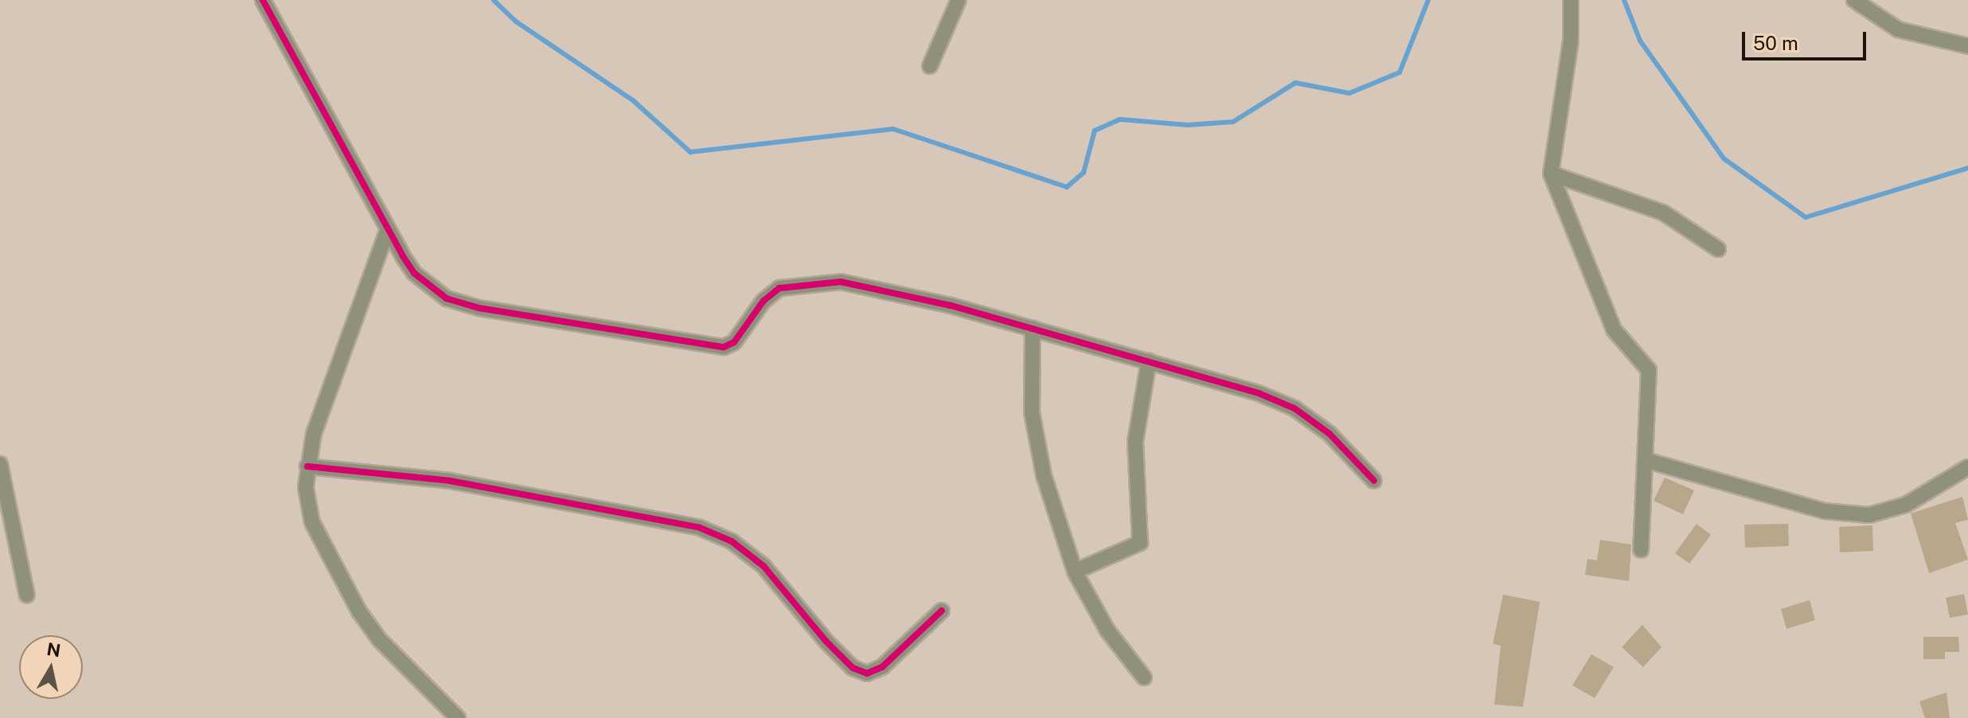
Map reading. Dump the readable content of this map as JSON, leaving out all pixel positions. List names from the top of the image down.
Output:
{
  "scale_bar": "50 m",
  "north": "top"
}
